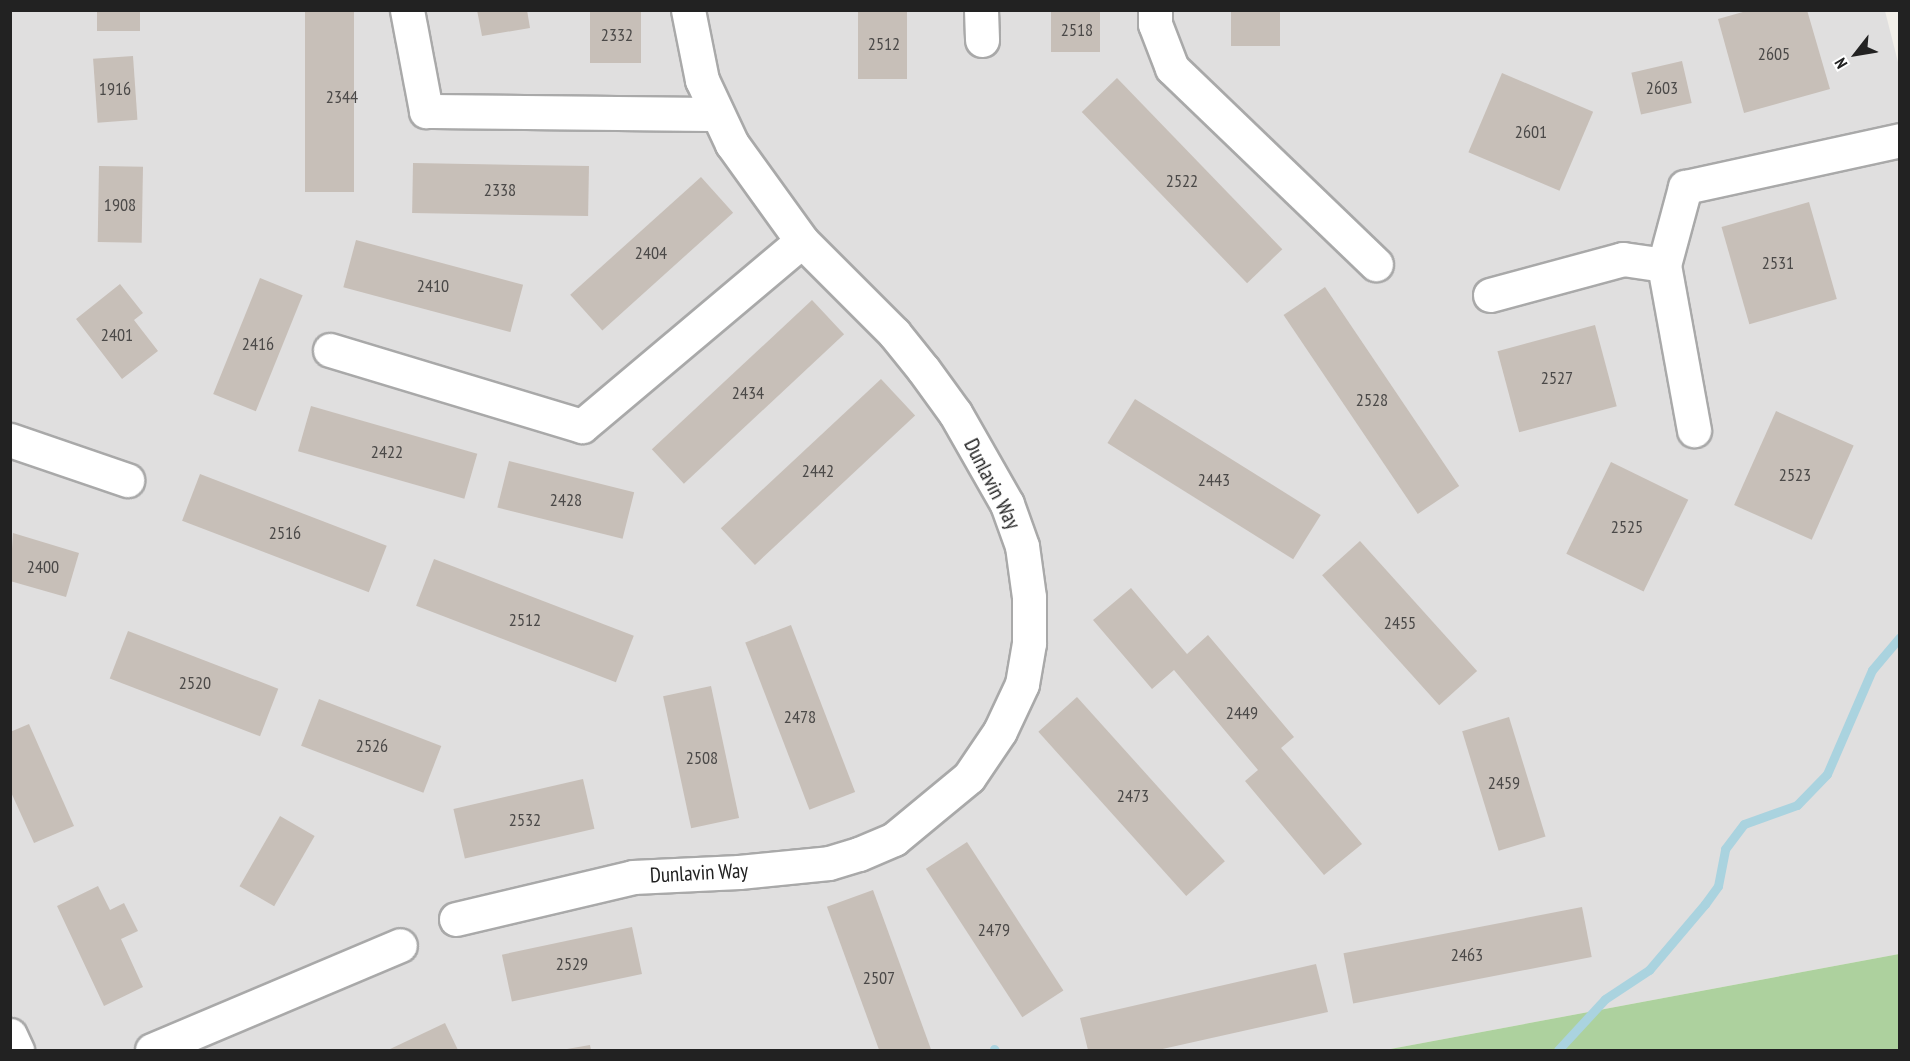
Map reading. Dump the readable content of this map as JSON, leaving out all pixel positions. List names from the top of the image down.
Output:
{
  "streets": {
    "street": ["Dunlavin Way"]
  },
  "house_numbers": [
    "2518",
    "2332",
    "2512",
    "2605",
    "2603",
    "1916",
    "2344",
    "2601",
    "2522",
    "2338",
    "1908",
    "2404",
    "2531",
    "2410",
    "2401",
    "2416",
    "2527",
    "2434",
    "2528",
    "2422",
    "2442",
    "2523",
    "2443",
    "2428",
    "2525",
    "2516",
    "2400",
    "2512",
    "2455",
    "2520",
    "2449",
    "2478",
    "2526",
    "2508",
    "2459",
    "2473",
    "2532",
    "2479",
    "2463",
    "2529",
    "2507"
  ],
  "north": "bottom left"
}
